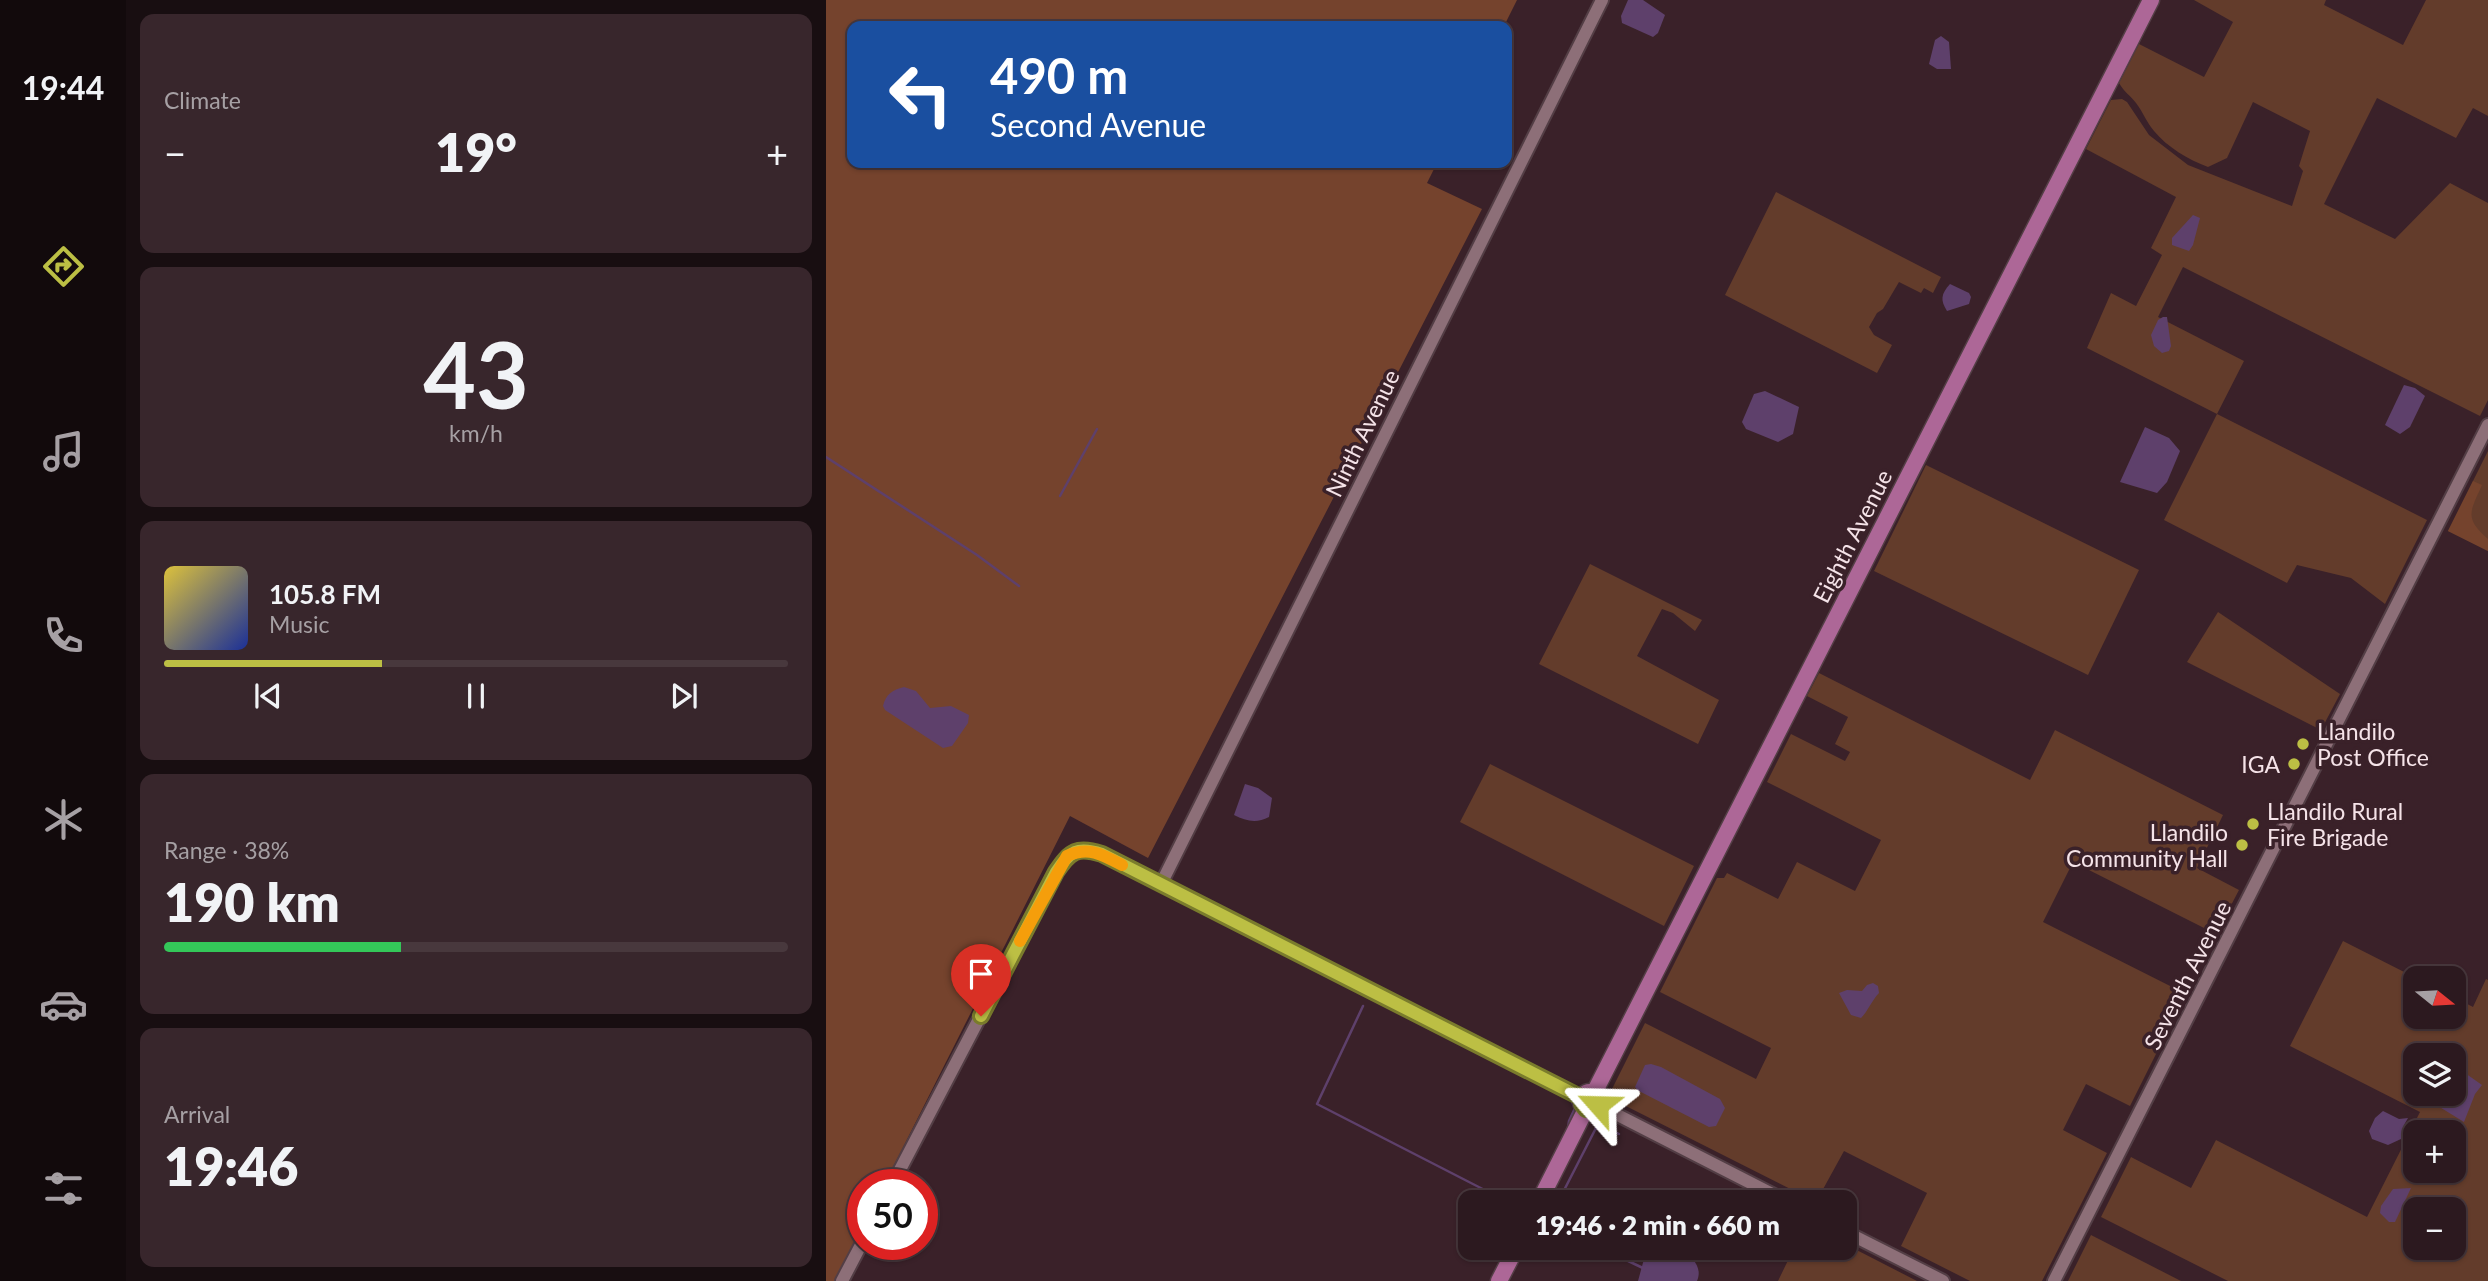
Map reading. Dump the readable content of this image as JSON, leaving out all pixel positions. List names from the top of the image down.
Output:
{
  "streets": {
    "main road": ["Eighth Avenue"],
    "street": ["Ninth Avenue", "Seventh Avenue"]
  },
  "places": [
    "Llandilo Post Office",
    "IGA",
    "Llandilo Rural Fire Brigade",
    "Llandilo Community Hall"
  ],
  "north": "right",
  "page": {
    "tabs": "19:44",
    "tile": [
      "Climate",
      ["43", "km/h"],
      ["Range · 38%", "190 km"],
      ["Arrival", "19:46"]
    ],
    "turn": ["490 m", "Second Avenue"],
    "heat": ["−", "19°", "+"],
    "song": ["105.8 FM", "Music"],
    "map_buttons": ["+", "−"],
    "limit": "50",
    "trip": "19:46 · 2 min · 660 m"
  }
}
